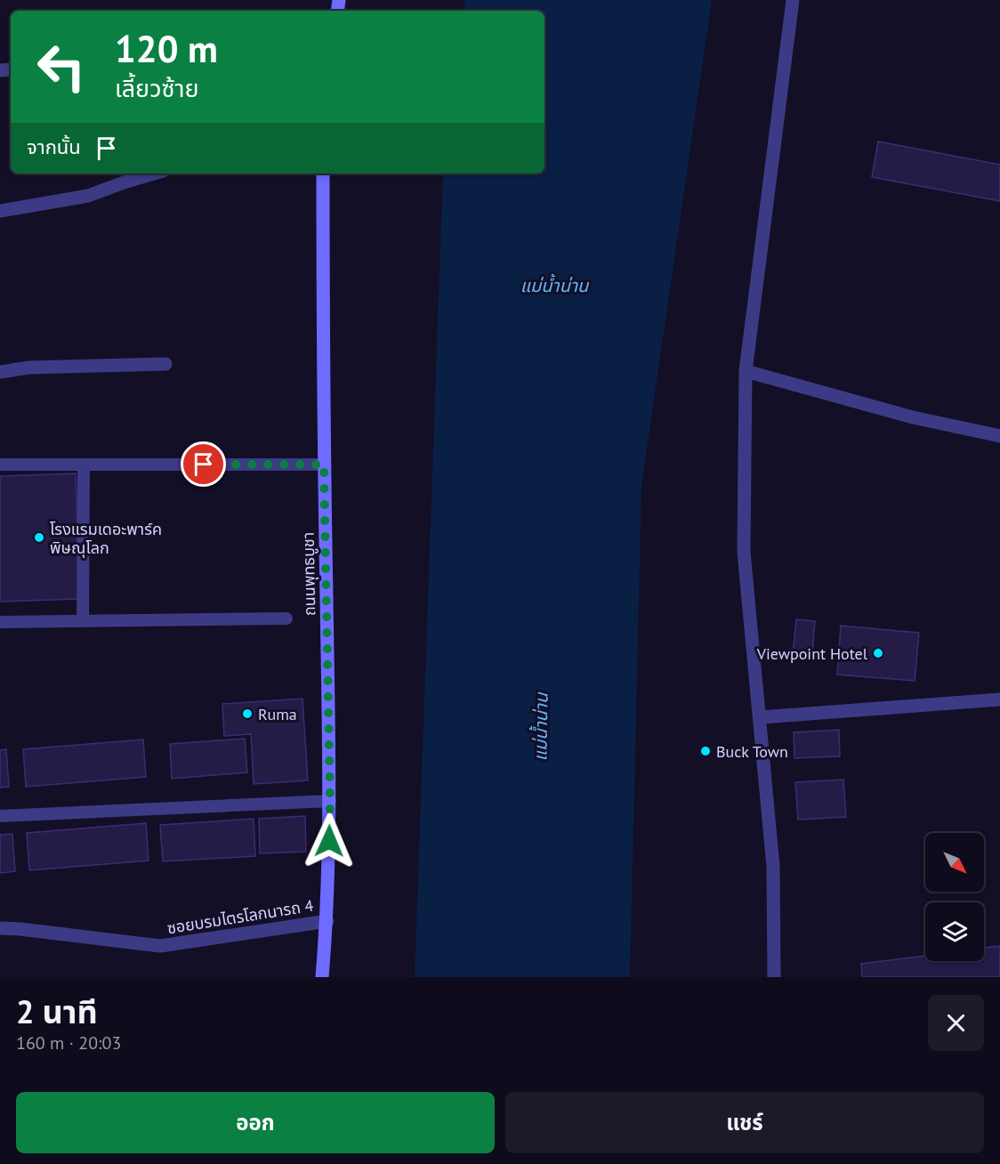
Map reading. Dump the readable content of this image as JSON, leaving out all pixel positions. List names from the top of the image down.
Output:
{
  "streets": {
    "street": ["ถนนพุทธบูชา", "ซอยบรมไตรโลกนารถ 4"]
  },
  "crossings": [
    ["ถนนพุทธบูชา", "ซอยบรมไตรโลกนารถ 4"]
  ],
  "water": ["แม่น้ำน่าน"],
  "places": [
    "โรงแรมเดอะพาร์ค พิษณุโลก",
    "Viewpoint Hotel",
    "Ruma",
    "Buck Town"
  ],
  "north": "bottom right",
  "page": {
    "turn": ["120 m", "เลี้ยวซ้าย"],
    "then": "จากนั้น",
    "heading": ["2 นาที", "160 m · 20:03"],
    "buttons": ["ออก", "แชร์"]
  }
}
